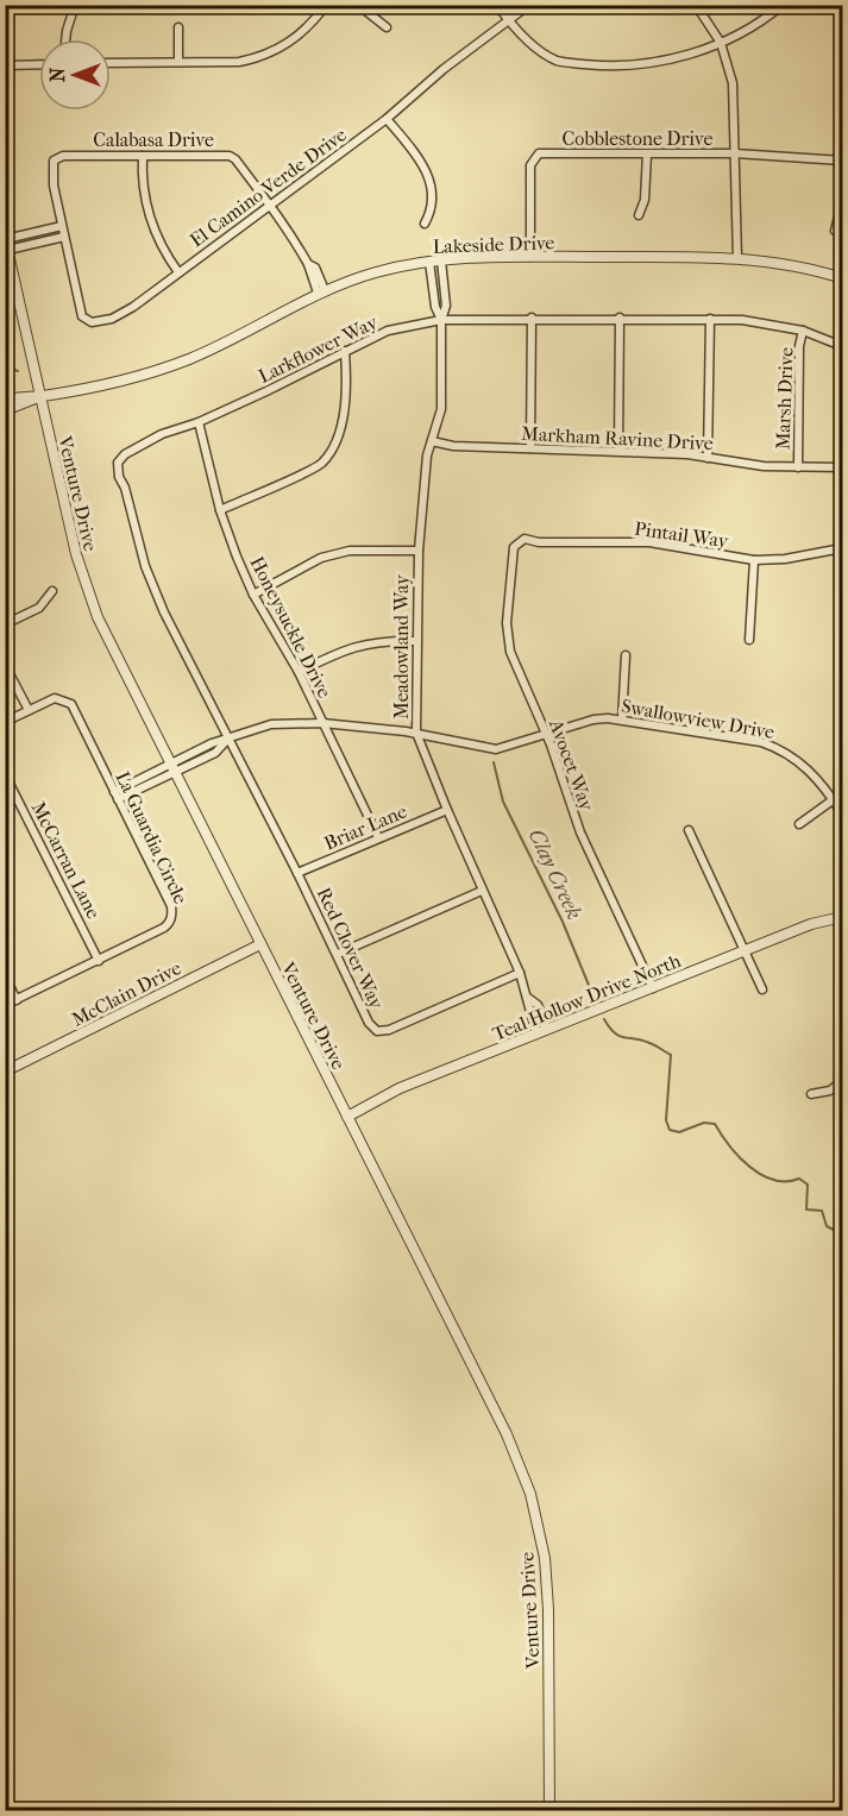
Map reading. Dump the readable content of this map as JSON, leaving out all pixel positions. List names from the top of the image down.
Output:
{
  "streets": {
    "street": [
      "Cobblestone Drive",
      "Calabasa Drive",
      "El Camino Verde Drive",
      "Lakeside Drive",
      "Larkflower Way",
      "Marsh Drive",
      "Markham Ravine Drive",
      "Venture Drive",
      "Pintail Way",
      "Honeysuckle Drive",
      "Meadowland Way",
      "Swallowview Drive",
      "Avocet Way",
      "Briar Lane",
      "La Guardia Circle",
      "McCarran Lane",
      "Red Clover Way",
      "McClain Drive",
      "Teal Hollow Drive North"
    ]
  },
  "crossings": [
    ["Cobblestone Drive", "Lakeside Drive"],
    ["Calabasa Drive", "El Camino Verde Drive"],
    ["Calabasa Drive", "Lakeside Drive"],
    ["Lakeside Drive", "Venture Drive"],
    ["Lakeside Drive", "Meadowland Way"],
    ["Larkflower Way", "Marsh Drive"],
    ["Larkflower Way", "Honeysuckle Drive"],
    ["Larkflower Way", "Meadowland Way"],
    ["Larkflower Way", "Swallowview Drive"],
    ["Larkflower Way", "Red Clover Way"],
    ["Marsh Drive", "Markham Ravine Drive"],
    ["Markham Ravine Drive", "Meadowland Way"],
    ["Venture Drive", "Swallowview Drive"],
    ["Venture Drive", "McClain Drive"],
    ["Venture Drive", "Teal Hollow Drive North"],
    ["Pintail Way", "Avocet Way"],
    ["Honeysuckle Drive", "Swallowview Drive"],
    ["Honeysuckle Drive", "Briar Lane"],
    ["Meadowland Way", "Swallowview Drive"],
    ["Meadowland Way", "Briar Lane"],
    ["Meadowland Way", "Red Clover Way"],
    ["Meadowland Way", "Teal Hollow Drive North"],
    ["Swallowview Drive", "Avocet Way"],
    ["Swallowview Drive", "La Guardia Circle"],
    ["Swallowview Drive", "Red Clover Way"],
    ["Avocet Way", "Teal Hollow Drive North"],
    ["Briar Lane", "Red Clover Way"],
    ["La Guardia Circle", "McCarran Lane"]
  ],
  "water": ["Clay Creek"],
  "north": "left"
}
